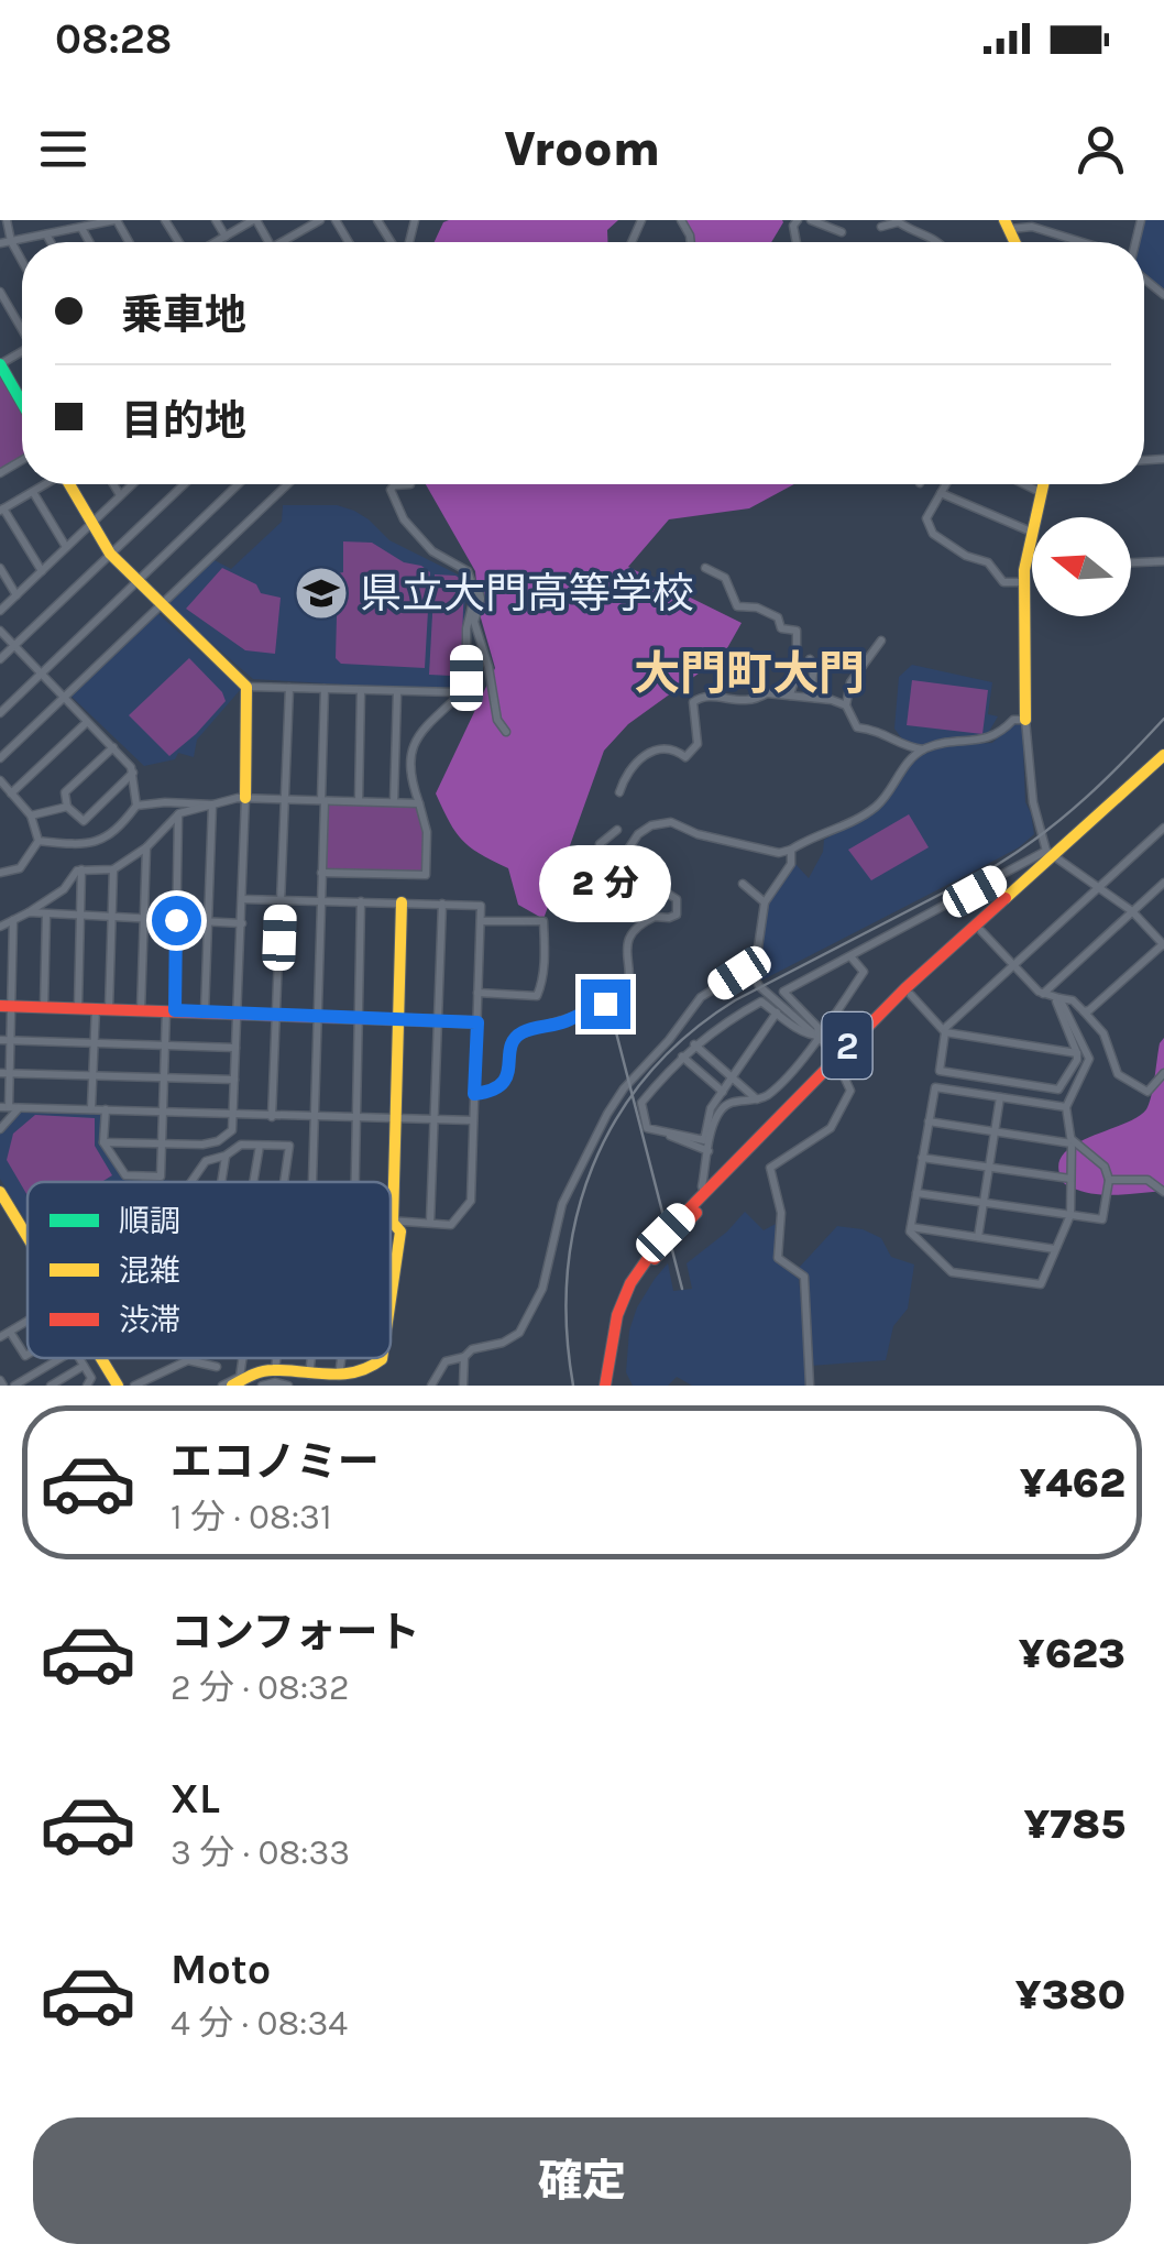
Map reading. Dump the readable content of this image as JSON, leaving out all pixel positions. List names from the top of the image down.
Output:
{
  "streets": {
    "main road": ["2"]
  },
  "districts": ["大門町大門"],
  "places": {
    "school or university": ["県立大門高等学校"]
  },
  "legend": ["順調", "混雑", "渋滞"],
  "north": "left",
  "page": {
    "status": "08:28",
    "header": "Vroom",
    "banner": ["乗車地", "目的地"],
    "bubble": "2 分",
    "list": [
      {
        "name": "エコノミー",
        "note": "1 分 · 08:31",
        "value": "¥462"
      },
      {
        "name": "コンフォート",
        "note": "2 分 · 08:32",
        "value": "¥623"
      },
      {
        "name": "XL",
        "note": "3 分 · 08:33",
        "value": "¥785"
      },
      {
        "name": "Moto",
        "note": "4 分 · 08:34",
        "value": "¥380"
      }
    ],
    "buttons": "確定"
  }
}
